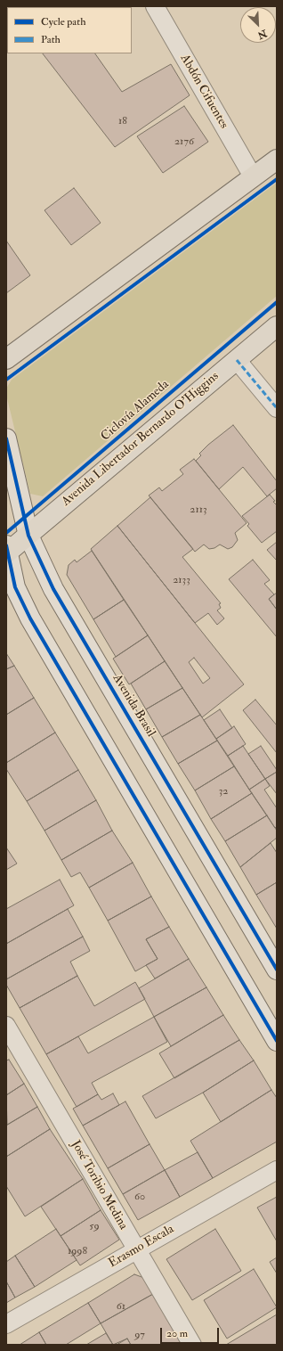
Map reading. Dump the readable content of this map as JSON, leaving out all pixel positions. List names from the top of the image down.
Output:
{
  "streets": {
    "main road": ["Avenida Libertador Bernardo O'Higgins", "Avenida Brasil"],
    "street": ["Abdón Cifuentes", "José Toribio Medina", "Erasmo Escala"],
    "cycle path": ["Ciclovía Alameda"]
  },
  "crossings": [
    ["Avenida Libertador Bernardo O'Higgins", "Avenida Brasil"],
    ["José Toribio Medina", "Erasmo Escala"]
  ],
  "house_numbers": [
    "18",
    "2176",
    "2113",
    "2133",
    "32",
    "60",
    "59",
    "1998",
    "61",
    "97"
  ],
  "legend": ["Cycle path", "Path"],
  "scale_bar": "20 m",
  "north": "bottom right"
}
